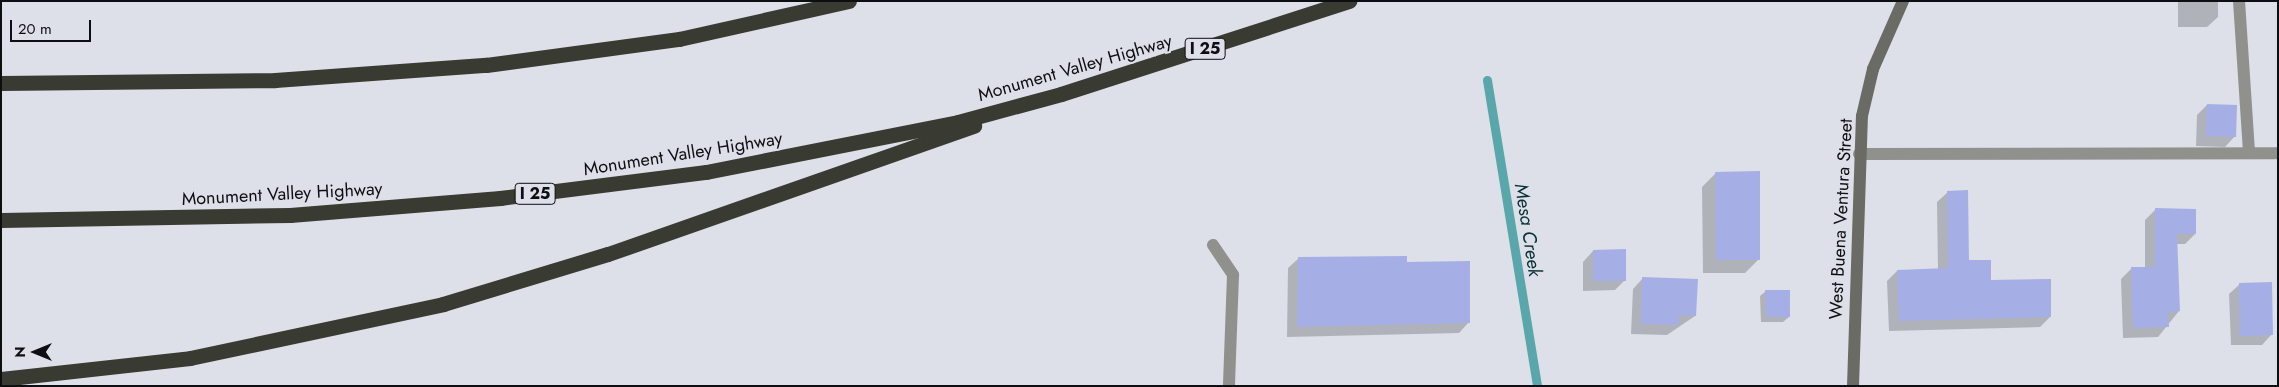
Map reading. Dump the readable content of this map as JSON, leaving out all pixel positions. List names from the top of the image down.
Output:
{
  "streets": {
    "highway": ["I 25", "Monument Valley Highway"],
    "main road": ["West Buena Ventura Street"]
  },
  "water": ["Mesa Creek"],
  "scale_bar": "20 m",
  "north": "left"
}
